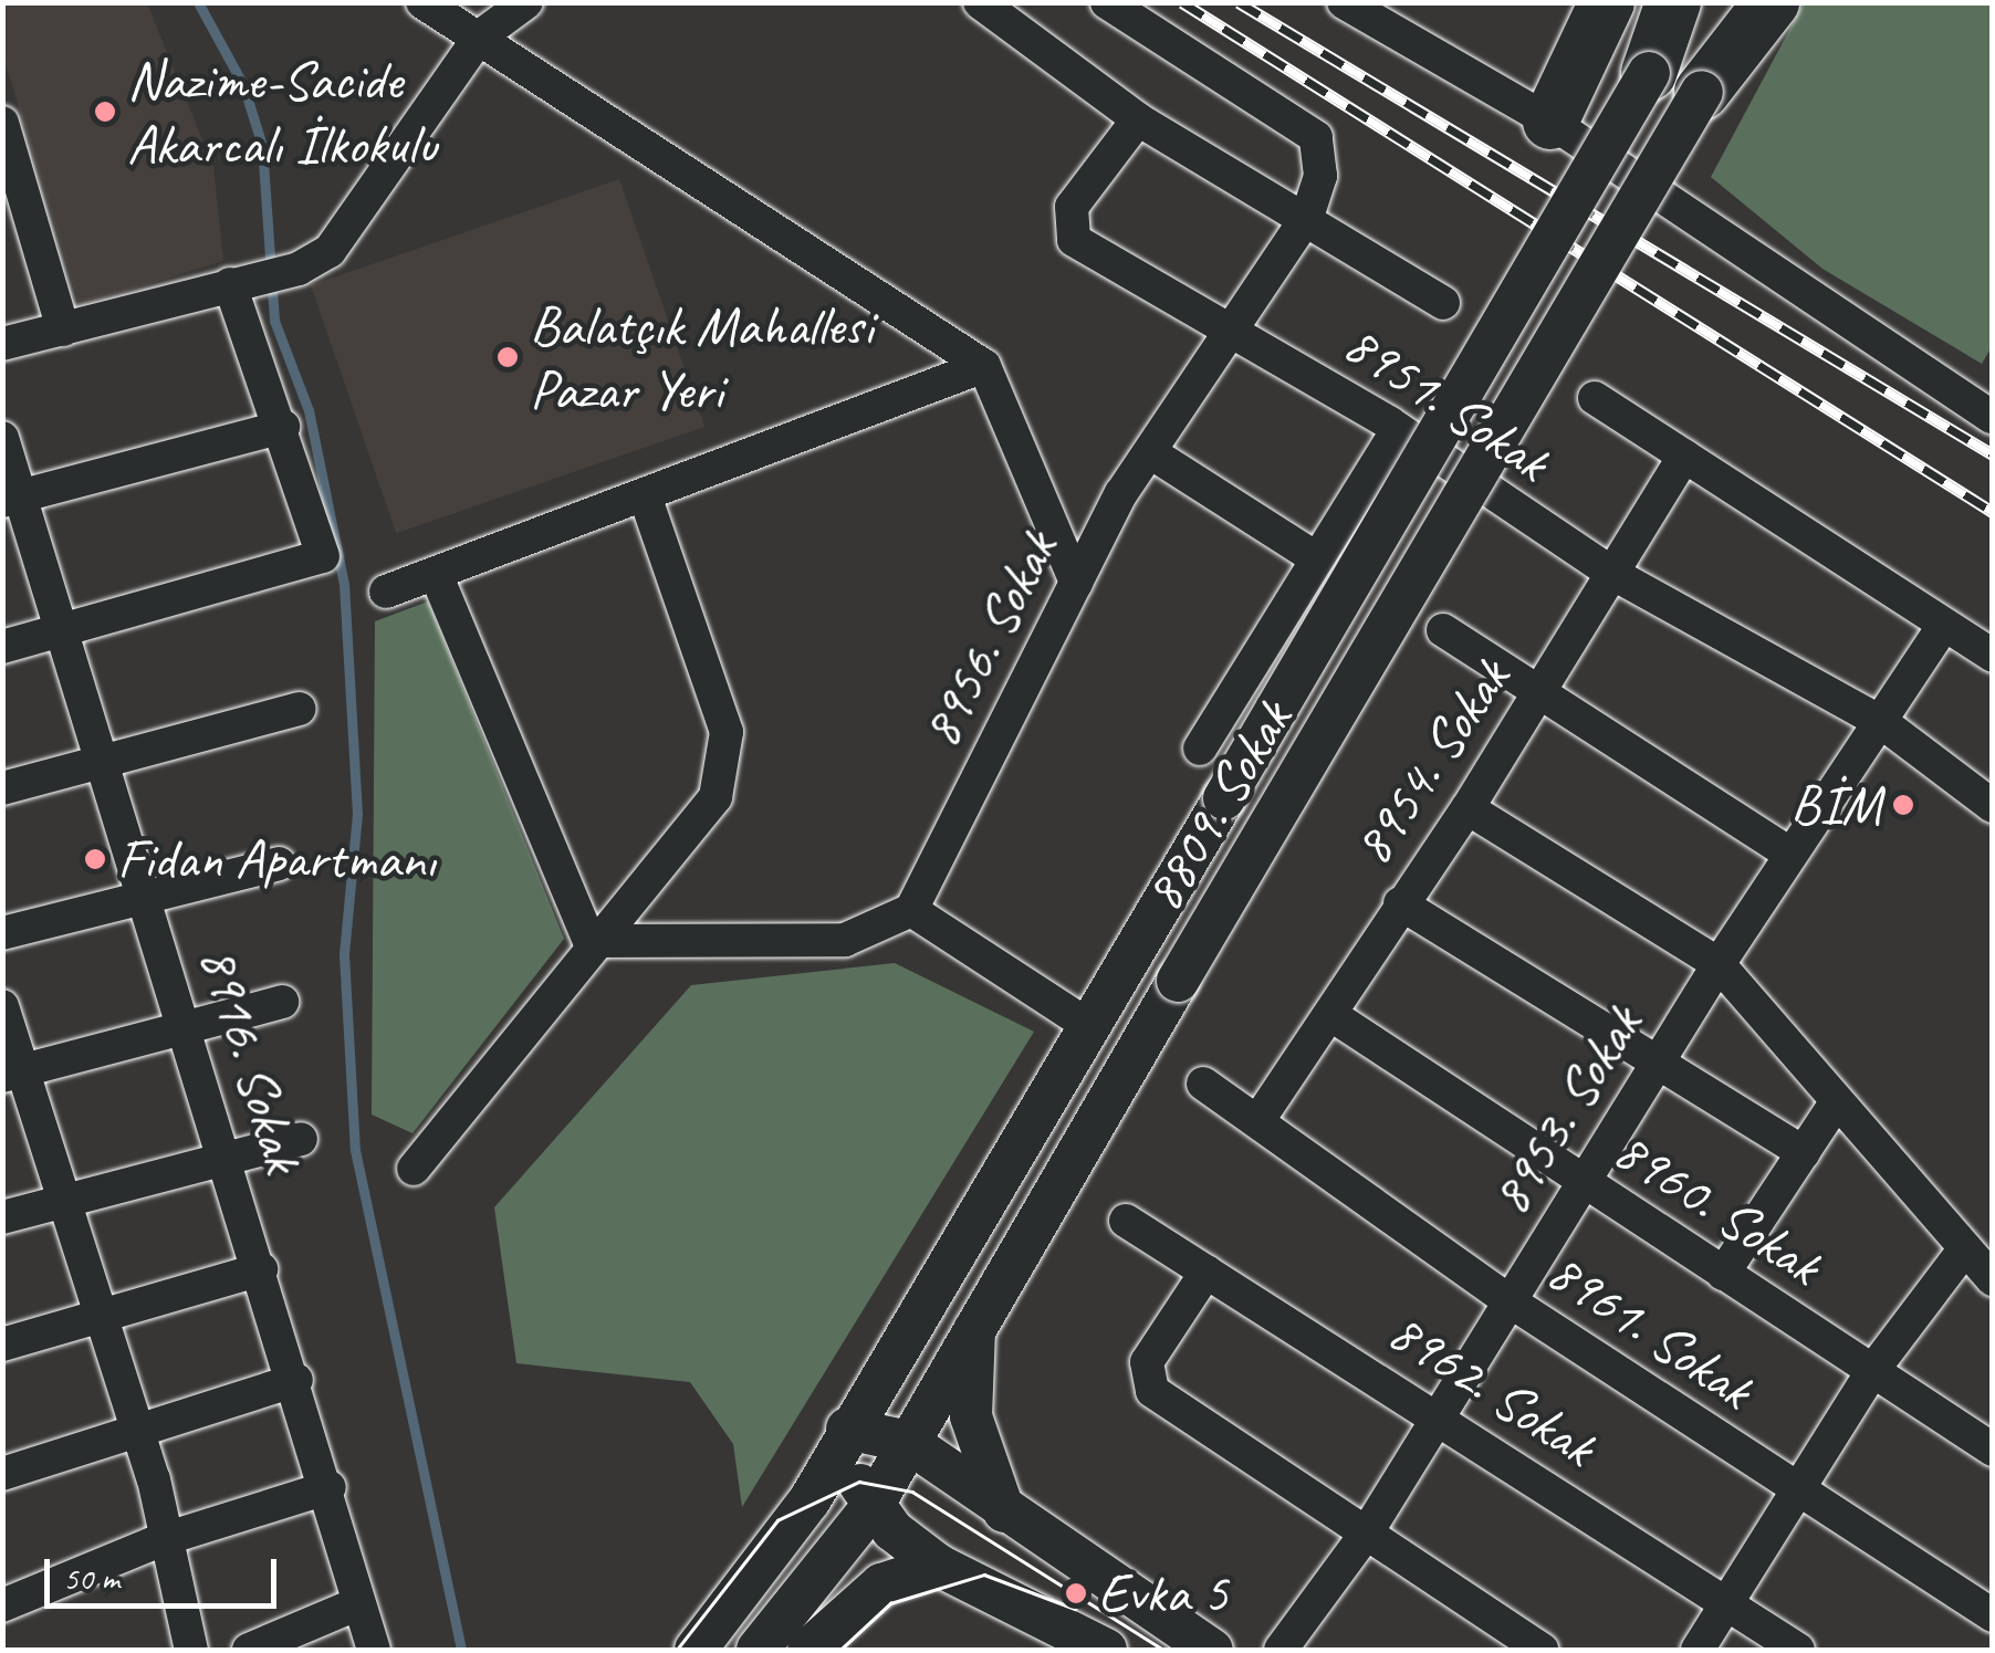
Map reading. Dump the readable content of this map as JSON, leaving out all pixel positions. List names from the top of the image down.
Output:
{
  "streets": {
    "street": [
      "8951. Sokak",
      "8956. Sokak",
      "8954. Sokak",
      "8809. Sokak",
      "8916. Sokak",
      "8953. Sokak",
      "8960. Sokak",
      "8961. Sokak",
      "8962. Sokak"
    ]
  },
  "crossings": [
    ["8951. Sokak", "8956. Sokak"],
    ["8951. Sokak", "8954. Sokak"],
    ["8951. Sokak", "8953. Sokak"],
    ["8954. Sokak", "8960. Sokak"],
    ["8954. Sokak", "8961. Sokak"],
    ["8953. Sokak", "8960. Sokak"],
    ["8953. Sokak", "8961. Sokak"],
    ["8953. Sokak", "8962. Sokak"]
  ],
  "places": [
    "Nazime-Sacide Akarcalı İlkokulu",
    "Balatçık Mahallesi Pazar Yeri",
    "BİM",
    "Fidan Apartmanı",
    "Evka 5"
  ],
  "scale_bar": "50 m"
}
